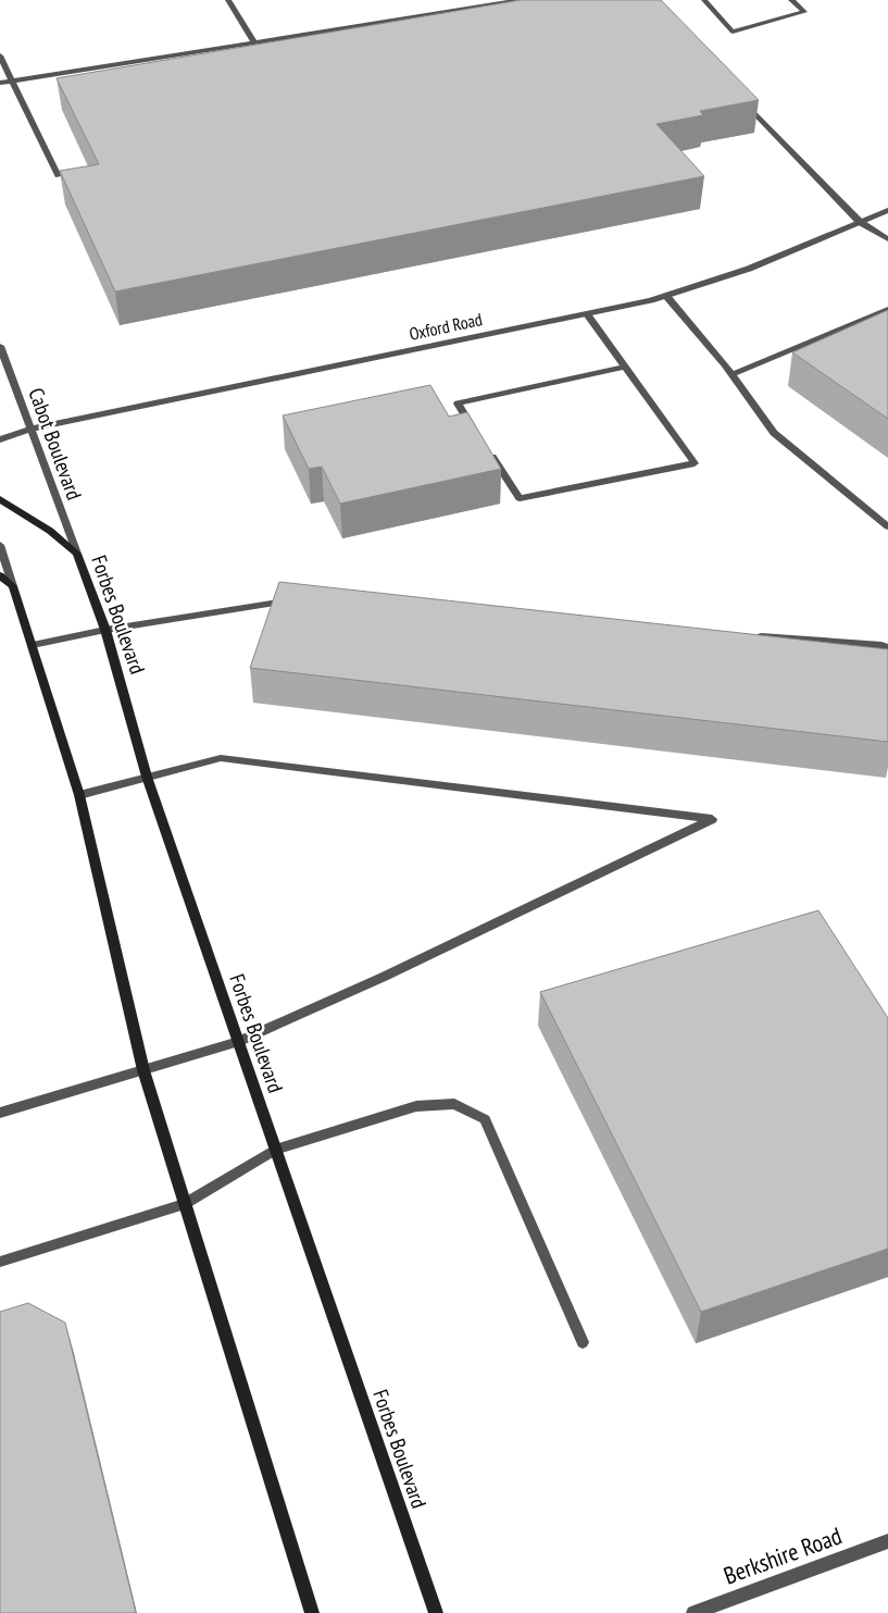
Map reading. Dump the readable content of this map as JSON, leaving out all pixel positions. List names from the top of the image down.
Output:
{
  "streets": {
    "street": [
      "Oxford Road",
      "Cabot Boulevard",
      "Forbes Boulevard",
      "Berkshire Road"
    ]
  },
  "crossings": [
    ["Oxford Road", "Cabot Boulevard"],
    ["Cabot Boulevard", "Forbes Boulevard"]
  ]
}
